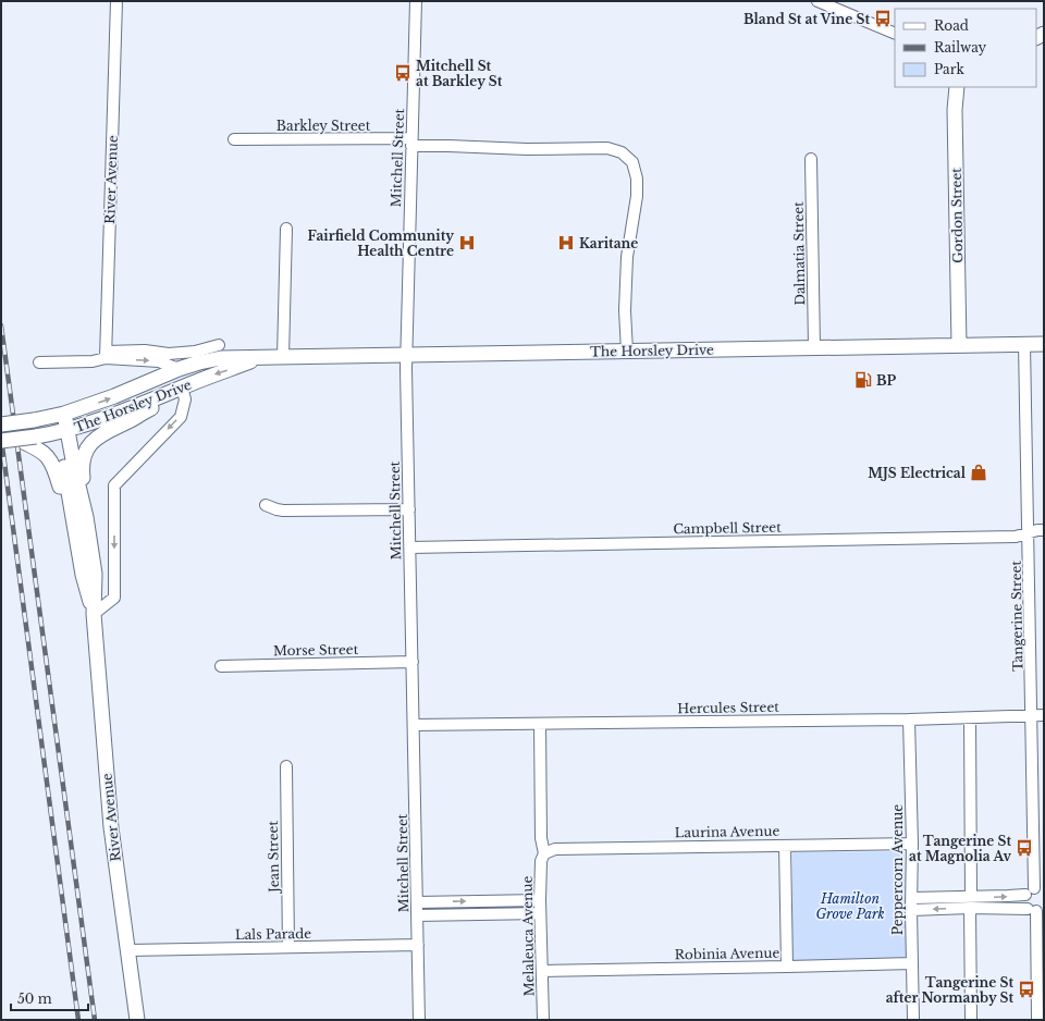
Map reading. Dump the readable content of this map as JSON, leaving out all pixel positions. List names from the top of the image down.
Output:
{
  "streets": {
    "main road": ["River Avenue", "Gordon Street", "The Horsley Drive"],
    "street": [
      "Barkley Street",
      "Mitchell Street",
      "Dalmatia Street",
      "Campbell Street",
      "Tangerine Street",
      "Morse Street",
      "Hercules Street",
      "Laurina Avenue",
      "Jean Street",
      "Peppercorn Avenue",
      "Lals Parade",
      "Melaleuca Avenue",
      "Robinia Avenue"
    ]
  },
  "crossings": [
    ["Barkley Street", "Mitchell Street"],
    ["Barkley Street", "The Horsley Drive"],
    ["Mitchell Street", "The Horsley Drive"],
    ["Mitchell Street", "Campbell Street"],
    ["Mitchell Street", "Morse Street"],
    ["Mitchell Street", "Hercules Street"],
    ["Mitchell Street", "Lals Parade"],
    ["River Avenue", "The Horsley Drive"],
    ["River Avenue", "Lals Parade"],
    ["Gordon Street", "The Horsley Drive"],
    ["Dalmatia Street", "The Horsley Drive"],
    ["The Horsley Drive", "Tangerine Street"],
    ["Campbell Street", "Tangerine Street"],
    ["Tangerine Street", "Hercules Street"],
    ["Hercules Street", "Peppercorn Avenue"],
    ["Hercules Street", "Melaleuca Avenue"],
    ["Laurina Avenue", "Peppercorn Avenue"],
    ["Laurina Avenue", "Melaleuca Avenue"],
    ["Jean Street", "Lals Parade"],
    ["Peppercorn Avenue", "Robinia Avenue"],
    ["Melaleuca Avenue", "Robinia Avenue"]
  ],
  "parks": ["Hamilton Grove Park"],
  "places": {
    "bus stop": [
      "Bland St at Vine St",
      "Mitchell St at Barkley St",
      "Tangerine St at Magnolia Av",
      "Tangerine St after Normanby St"
    ],
    "hospital": ["Fairfield Community Health Centre", "Karitane"],
    "fuel station": ["BP"],
    "shop": ["MJS Electrical"]
  },
  "legend": ["Road", "Railway", "Park"],
  "scale_bar": "50 m"
}
